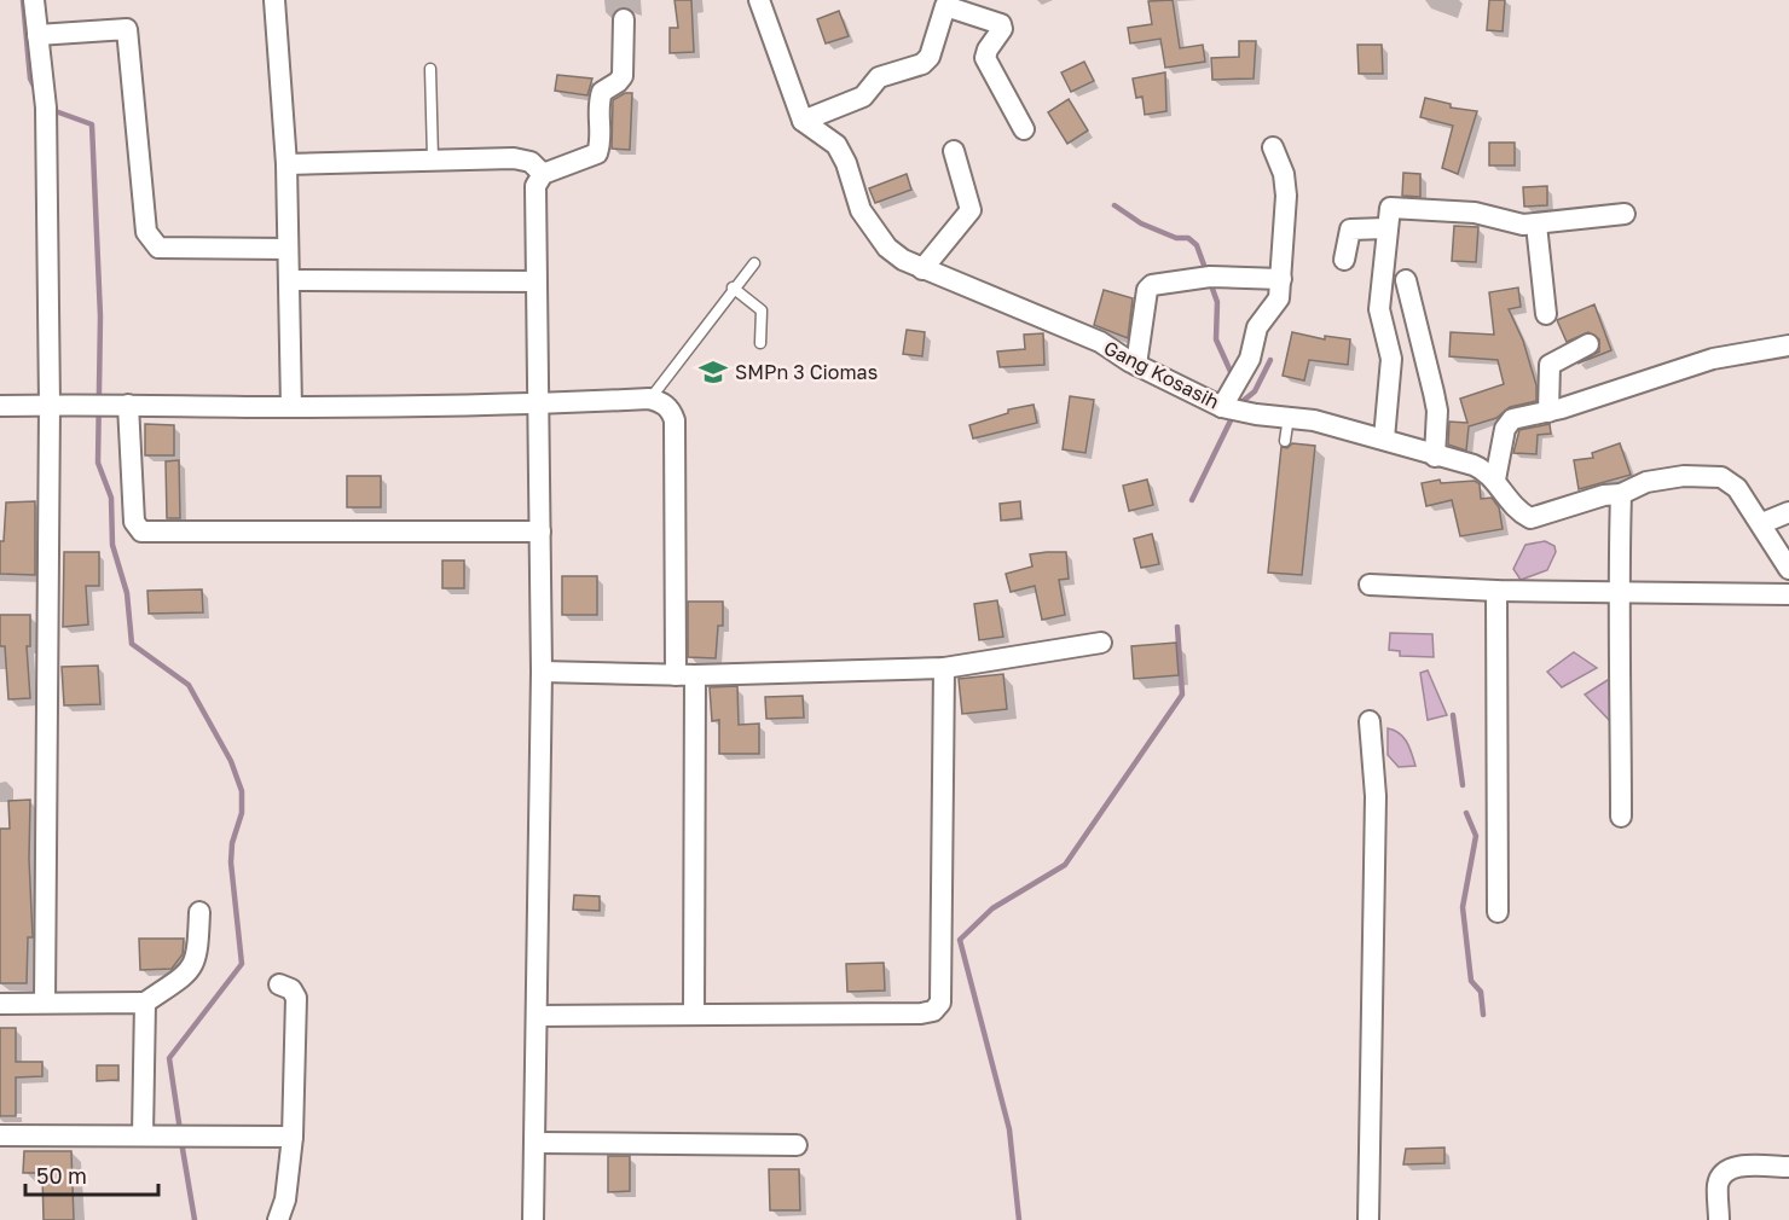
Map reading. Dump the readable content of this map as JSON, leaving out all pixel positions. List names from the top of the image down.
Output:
{
  "streets": {
    "street": ["Gang Kosasih"]
  },
  "places": {
    "school or university": ["SMPn 3 Ciomas"]
  },
  "scale_bar": "50 m"
}
